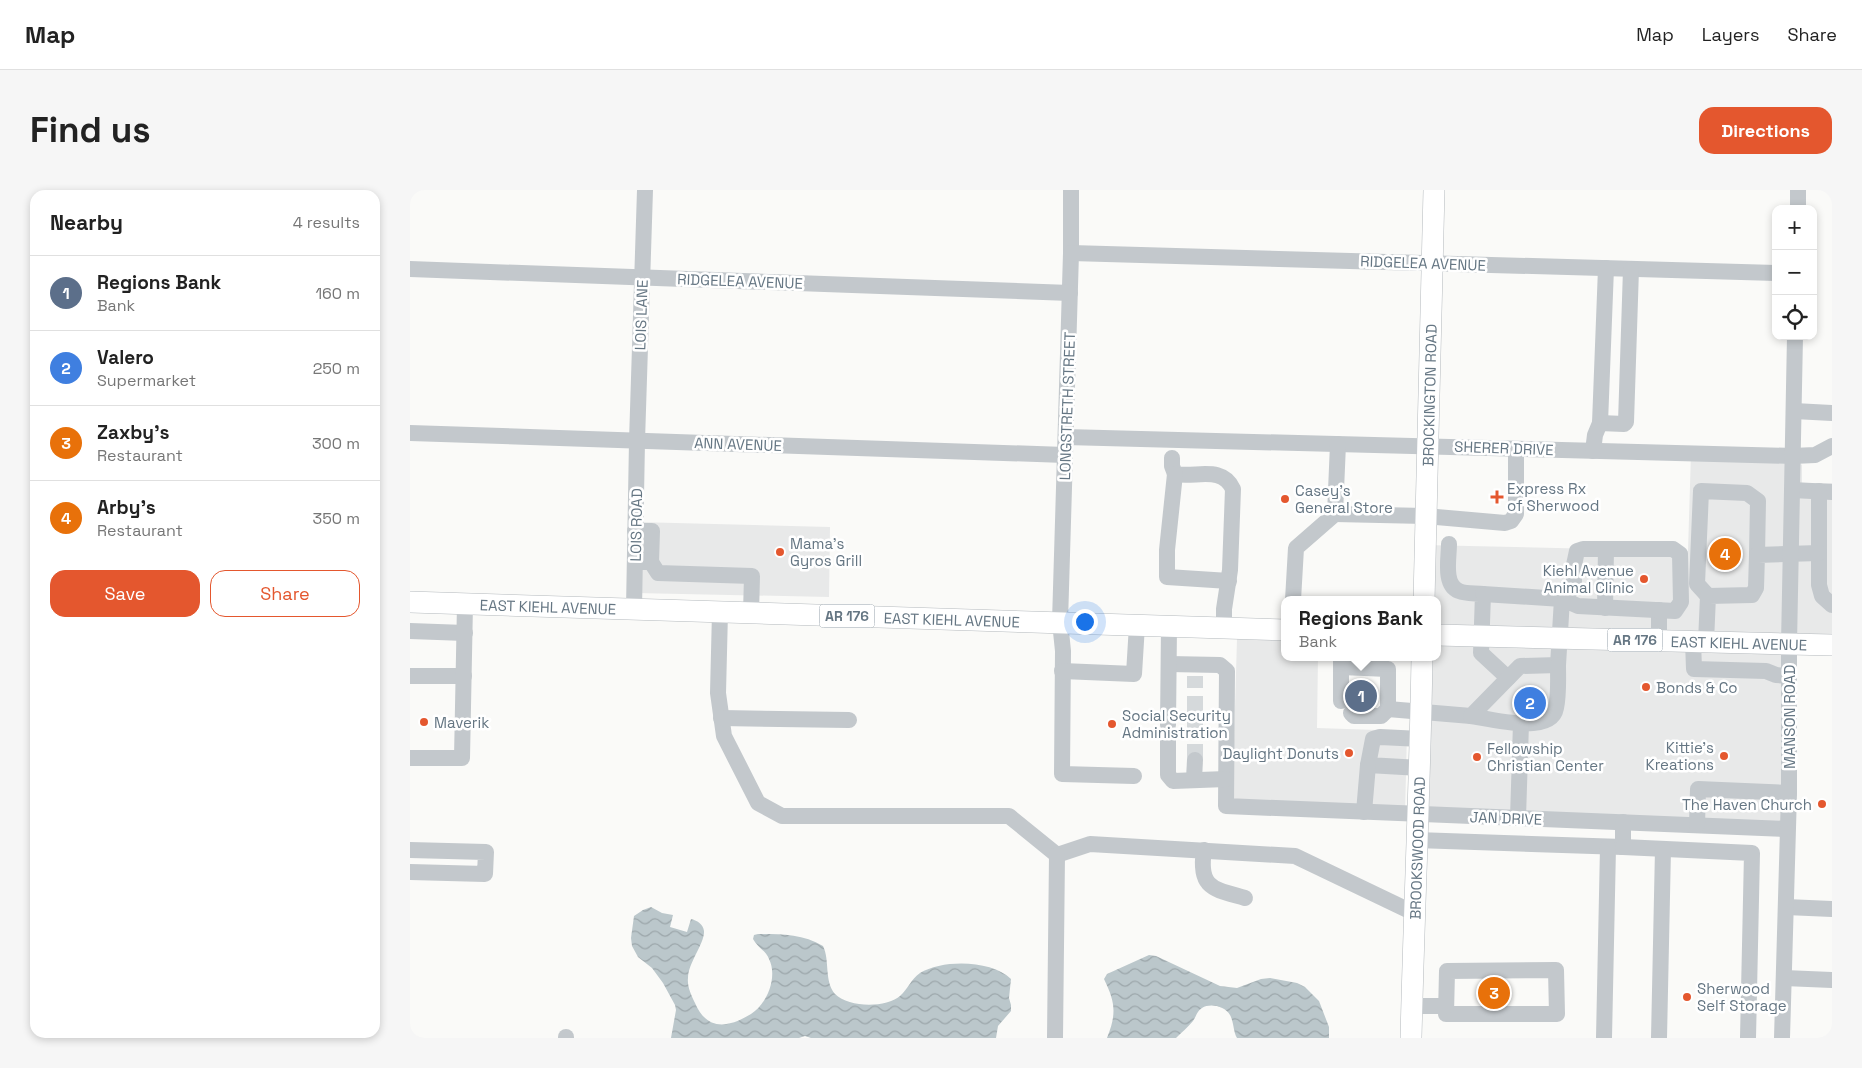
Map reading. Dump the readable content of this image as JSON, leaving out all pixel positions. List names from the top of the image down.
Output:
{
  "streets": {
    "main road": [
      "BROCKINGTON ROAD",
      "EAST KIEHL AVENUE",
      "AR 176",
      "BROOKSWOOD ROAD"
    ],
    "street": [
      "RIDGELEA AVENUE",
      "LOIS LANE",
      "LONGSTRETH STREET",
      "ANN AVENUE",
      "SHERER DRIVE",
      "LOIS ROAD",
      "MANSON ROAD",
      "JAN DRIVE"
    ]
  },
  "crossings": [
    ["RIDGELEA AVENUE", "LOIS LANE"],
    ["RIDGELEA AVENUE", "BROCKINGTON ROAD"],
    ["RIDGELEA AVENUE", "LONGSTRETH STREET"],
    ["LOIS LANE", "ANN AVENUE"],
    ["LOIS LANE", "LOIS ROAD"],
    ["BROCKINGTON ROAD", "SHERER DRIVE"],
    ["LONGSTRETH STREET", "ANN AVENUE"],
    ["LONGSTRETH STREET", "SHERER DRIVE"],
    ["LONGSTRETH STREET", "EAST KIEHL AVENUE"],
    ["ANN AVENUE", "LOIS ROAD"],
    ["SHERER DRIVE", "MANSON ROAD"],
    ["LOIS ROAD", "EAST KIEHL AVENUE"],
    ["EAST KIEHL AVENUE", "MANSON ROAD"],
    ["MANSON ROAD", "JAN DRIVE"],
    ["JAN DRIVE", "BROOKSWOOD ROAD"]
  ],
  "places": {
    "health": ["Express Rx of Sherwood"],
    "other": [
      "Casey's General Store",
      "Mama's Gyros Grill",
      "Kiehl Avenue Animal Clinic",
      "Bonds & Co",
      "Maverik",
      "Social Security Administration",
      "Daylight Donuts",
      "Kittie's Kreations",
      "Fellowship Christian Center",
      "The Haven Church",
      "Sherwood Self Storage"
    ]
  },
  "page": {
    "header": "Map",
    "nav": ["Map", "Layers", "Share"],
    "buttons": [
      "Directions",
      ["Save", "Share"]
    ],
    "title": "Find us",
    "heading": ["Nearby", "4 results"],
    "map_buttons": ["+", "−"],
    "list": [
      {
        "mark": "1",
        "name": "Regions Bank",
        "note": "Bank",
        "value": "160 m"
      },
      {
        "mark": "2",
        "name": "Valero",
        "note": "Supermarket",
        "value": "250 m"
      },
      {
        "mark": "3",
        "name": "Zaxby's",
        "note": "Restaurant",
        "value": "300 m"
      },
      {
        "mark": "4",
        "name": "Arby's",
        "note": "Restaurant",
        "value": "350 m"
      }
    ],
    "pins": [
      "4",
      "1",
      "2",
      "3"
    ],
    "popup": ["Regions Bank", "Bank"]
  }
}
